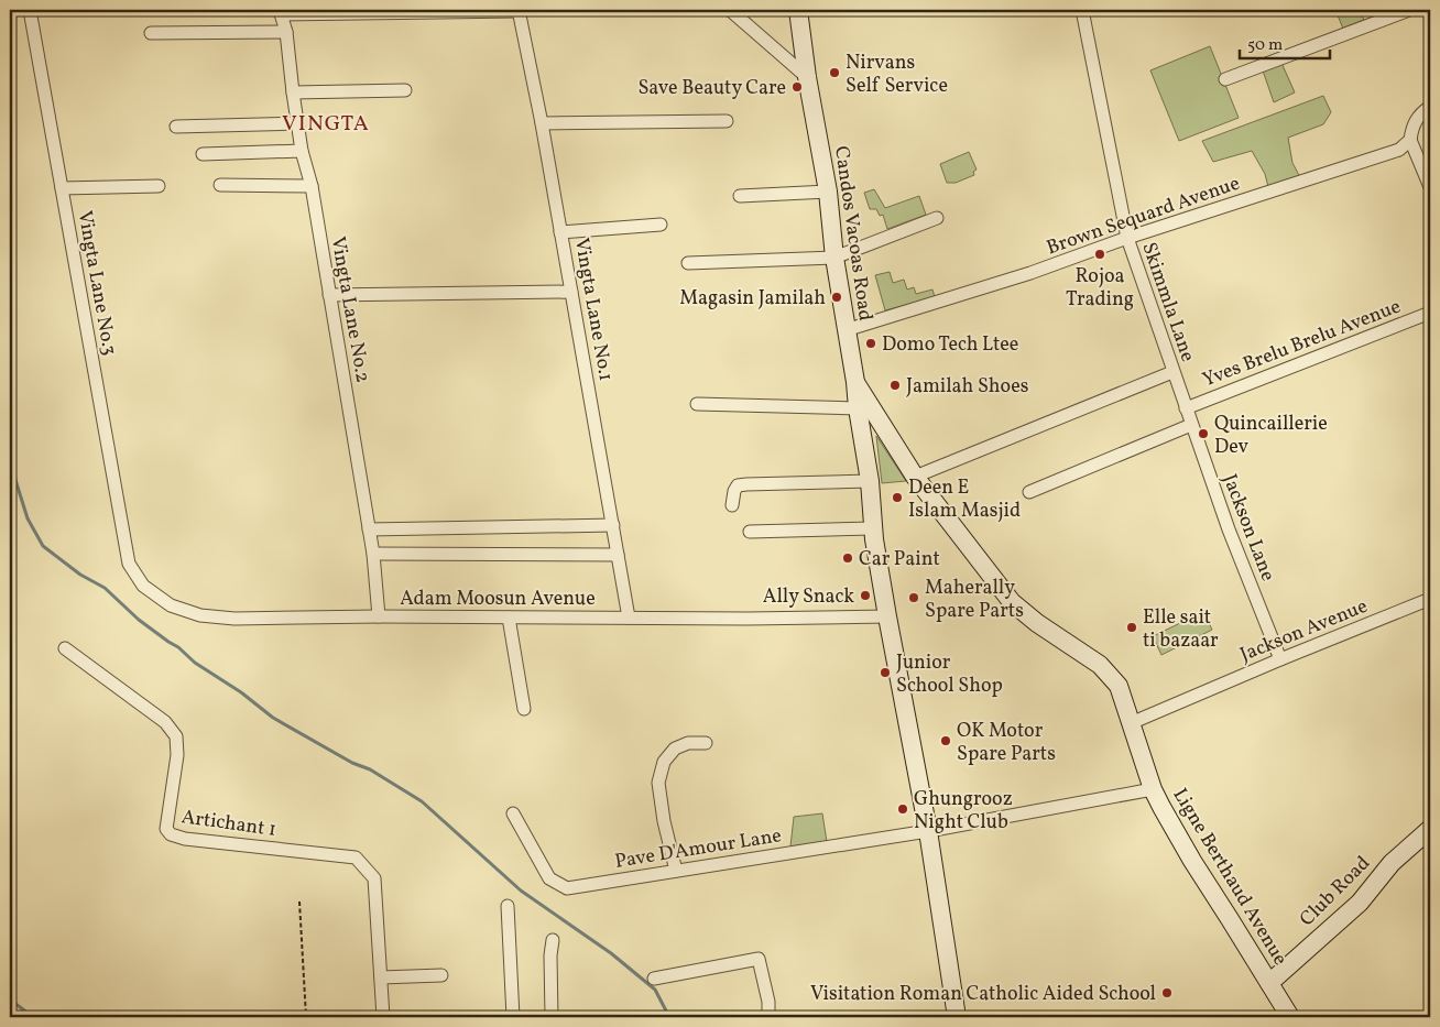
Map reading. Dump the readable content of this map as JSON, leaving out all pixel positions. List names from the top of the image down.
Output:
{
  "streets": {
    "main road": ["Candos Vacoas Road", "Ligne Berthaud Avenue", "Club Road"],
    "street": [
      "Brown Sequard Avenue",
      "Vingta Lane No.3",
      "Skimmla Lane",
      "Vingta Lane No.2",
      "Vingta Lane No.1",
      "Yves Brelu Brelu Avenue",
      "Jackson Lane",
      "Adam Moosun Avenue",
      "Jackson Avenue",
      "Artichant 1",
      "Pave D'Amour Lane"
    ]
  },
  "crossings": [
    ["Brown Sequard Avenue", "Candos Vacoas Road"],
    ["Brown Sequard Avenue", "Skimmla Lane"],
    ["Candos Vacoas Road", "Adam Moosun Avenue"],
    ["Candos Vacoas Road", "Pave D'Amour Lane"],
    ["Candos Vacoas Road", "Ligne Berthaud Avenue"],
    ["Vingta Lane No.3", "Adam Moosun Avenue"],
    ["Skimmla Lane", "Yves Brelu Brelu Avenue"],
    ["Skimmla Lane", "Jackson Lane"],
    ["Vingta Lane No.2", "Adam Moosun Avenue"],
    ["Vingta Lane No.1", "Adam Moosun Avenue"],
    ["Yves Brelu Brelu Avenue", "Jackson Lane"],
    ["Jackson Lane", "Jackson Avenue"],
    ["Jackson Avenue", "Ligne Berthaud Avenue"],
    ["Pave D'Amour Lane", "Ligne Berthaud Avenue"],
    ["Ligne Berthaud Avenue", "Club Road"]
  ],
  "districts": ["VINGTA"],
  "places": [
    "Nirvans Self Service",
    "Save Beauty Care",
    "Rojoa Trading",
    "Magasin Jamilah",
    "Domo Tech Ltee",
    "Jamilah Shoes",
    "Quincaillerie Dev",
    "Deen E Islam Masjid",
    "Car Paint",
    "Ally Snack",
    "Maherally Spare Parts",
    "Elle sait ti bazaar",
    "Junior School Shop",
    "OK Motor Spare Parts",
    "Ghungrooz Night Club",
    "Visitation Roman Catholic Aided School"
  ],
  "scale_bar": "50 m"
}
